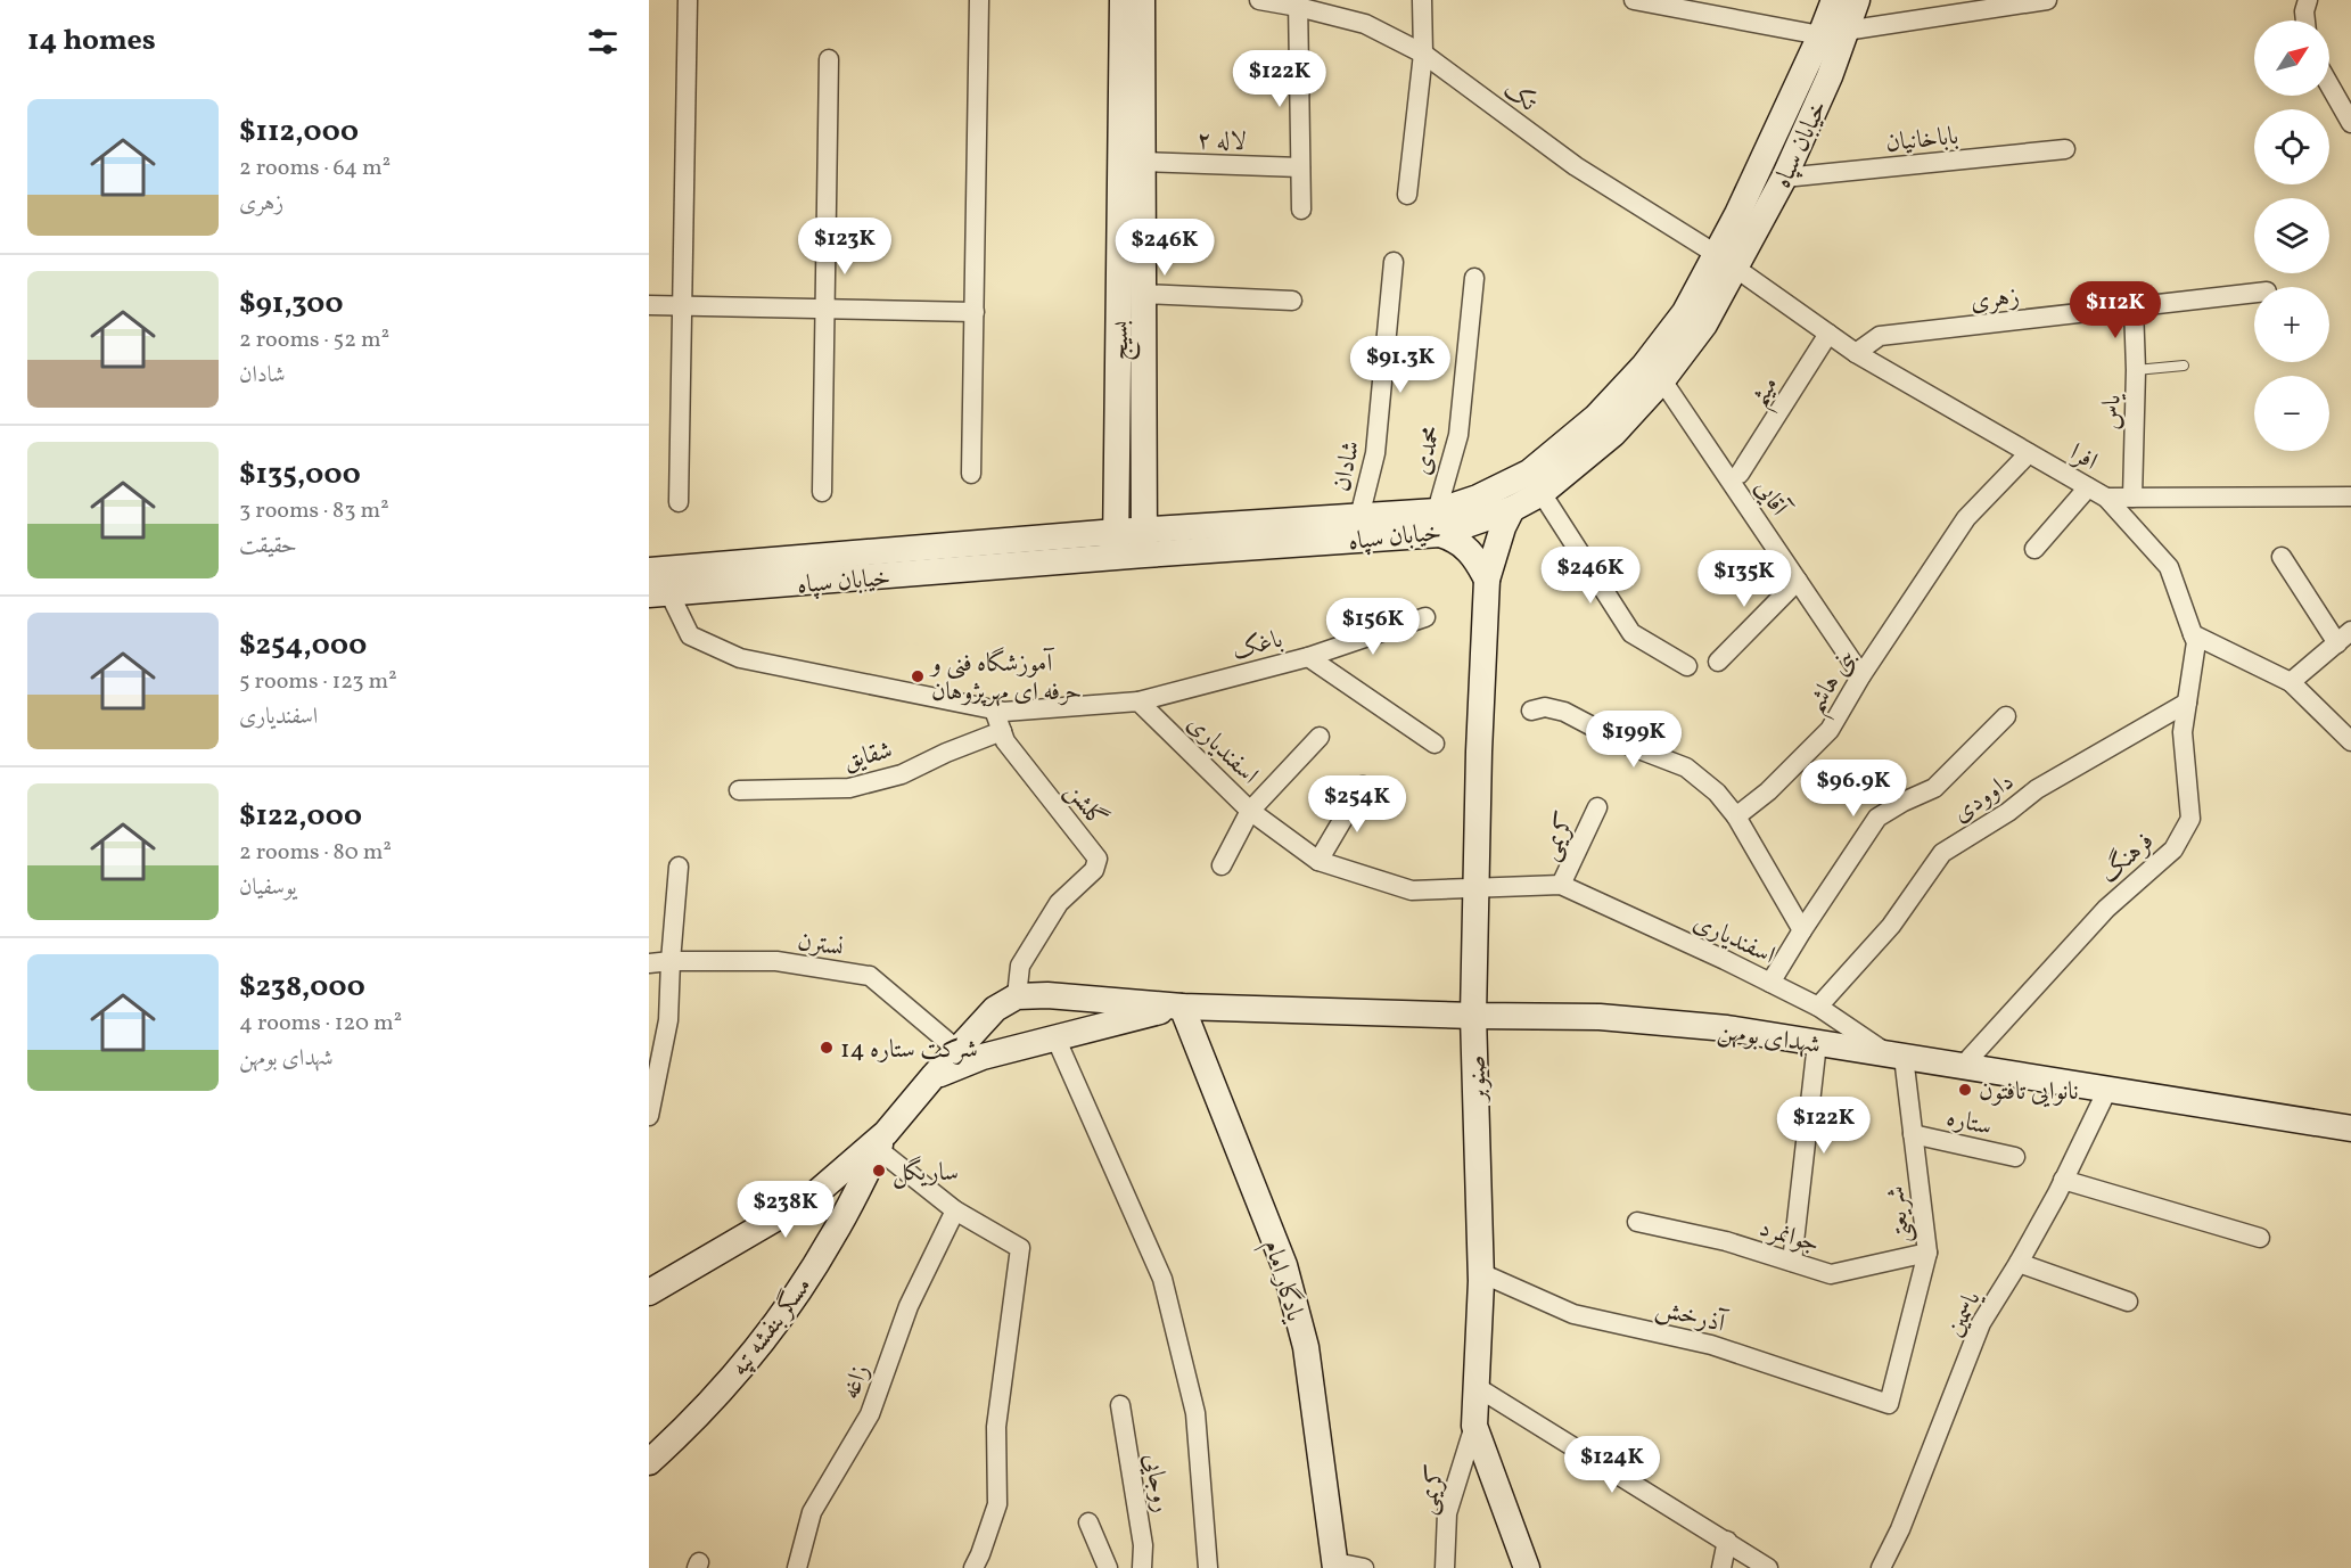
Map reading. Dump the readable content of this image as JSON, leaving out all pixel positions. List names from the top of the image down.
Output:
{
  "streets": {
    "street": [
      "تک",
      "باباخانیان",
      "لاله ۲",
      "خیابان سپاه",
      "زهری",
      "بسیج",
      "میثم",
      "یاس",
      "محمدی",
      "افرا",
      "شادان",
      "آقایی",
      "باغک",
      "بنی هاشم",
      "اسفندیاری",
      "شقایق",
      "داوودی",
      "گلشن",
      "کریمی",
      "فرهنگ",
      "نسترن",
      "شهدای بومهن",
      "صنوبر",
      "ستاره",
      "شریعتی",
      "جوانمرد",
      "یادگار امام",
      "یاسمین",
      "آذرخش",
      "مسگر بنفشه تپه",
      "زاغه",
      "روجایی"
    ]
  },
  "crossings": [
    ["تک", "خیابان سپاه"],
    ["تک", "افرا"],
    ["باباخانیان", "خیابان سپاه"],
    ["لاله ۲", "بسیج"],
    ["خیابان سپاه", "بسیج"],
    ["خیابان سپاه", "محمدی"],
    ["خیابان سپاه", "افرا"],
    ["خیابان سپاه", "شادان"],
    ["خیابان سپاه", "آقایی"],
    ["خیابان سپاه", "صنوبر"],
    ["زهری", "یاس"],
    ["زهری", "افرا"],
    ["میثم", "افرا"],
    ["افرا", "بنی هاشم"],
    ["افرا", "فرهنگ"],
    ["آقایی", "بنی هاشم"],
    ["باغک", "اسفندیاری"],
    ["اسفندیاری", "داوودی"],
    ["اسفندیاری", "کریمی"],
    ["اسفندیاری", "شهدای بومهن"],
    ["اسفندیاری", "صنوبر"],
    ["اسفندیاری", "شریعتی"],
    ["شقایق", "گلشن"],
    ["داوودی", "فرهنگ"],
    ["کریمی", "صنوبر"],
    ["فرهنگ", "شهدای بومهن"],
    ["شهدای بومهن", "صنوبر"],
    ["شهدای بومهن", "شریعتی"],
    ["شهدای بومهن", "یادگار امام"],
    ["شهدای بومهن", "یاسمین"],
    ["صنوبر", "آذرخش"],
    ["ستاره", "شریعتی"],
    ["شریعتی", "جوانمرد"],
    ["شریعتی", "آذرخش"]
  ],
  "places": [
    "آموزشگاه فنی و حرفه ای مهرپژوهان",
    "شرکت ستاره 14",
    "نانوایی تافتون",
    "ساریگل"
  ],
  "north": "top right",
  "page": {
    "heading": "14 homes",
    "map_buttons": ["+", "−"],
    "price": [
      "$122K",
      "$123K",
      "$246K",
      "$112K",
      "$91.3K",
      "$246K",
      "$135K",
      "$156K",
      "$199K",
      "$96.9K",
      "$254K",
      "$122K",
      "$238K",
      "$124K"
    ],
    "list": [
      {
        "name": "$112,000",
        "note": "2 rooms · 64 m² · زهری"
      },
      {
        "name": "$91,300",
        "note": "2 rooms · 52 m² · شادان"
      },
      {
        "name": "$135,000",
        "note": "3 rooms · 83 m² · حقیقت"
      },
      {
        "name": "$254,000",
        "note": "5 rooms · 123 m² · اسفندیاری"
      },
      {
        "name": "$122,000",
        "note": "2 rooms · 80 m² · یوسفیان"
      },
      {
        "name": "$238,000",
        "note": "4 rooms · 120 m² · شهدای بومهن"
      }
    ]
  }
}
